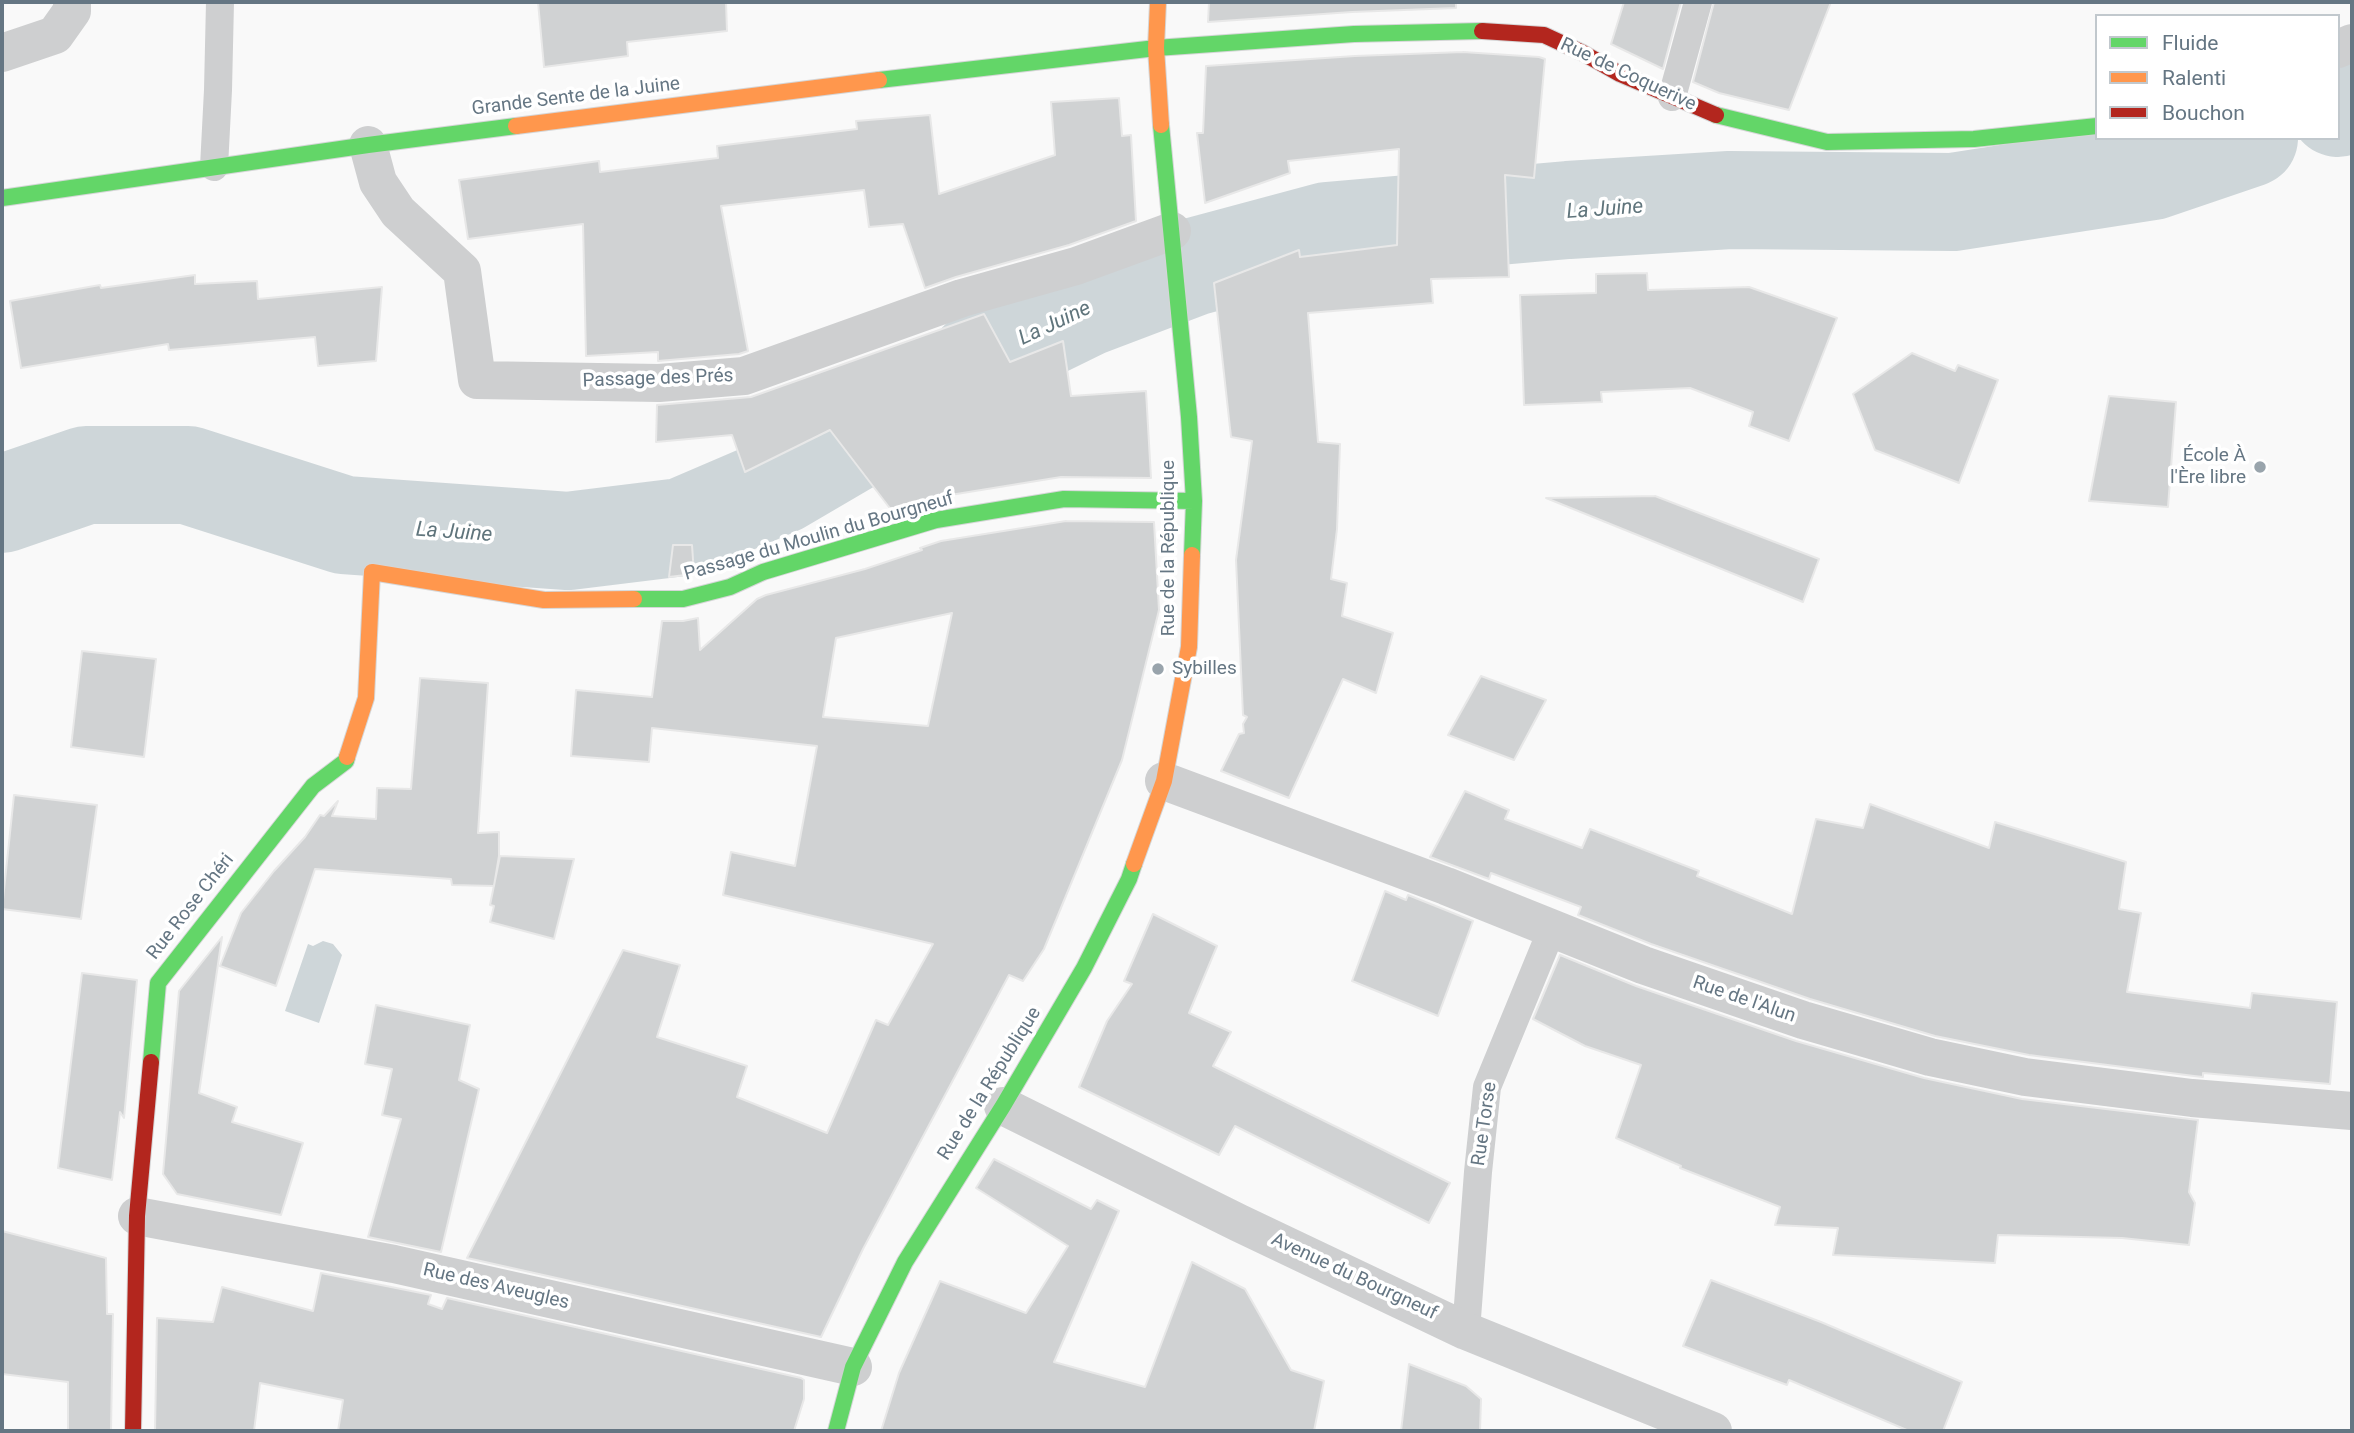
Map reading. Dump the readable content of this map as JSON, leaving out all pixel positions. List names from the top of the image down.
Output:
{
  "streets": {
    "street": [
      "Rue de Coquerive",
      "Grande Sente de la Juine",
      "Passage des Prés",
      "Passage du Moulin du Bourgneuf",
      "Rue de la République",
      "Rue Rose Chéri",
      "Rue de l'Alun",
      "Avenue du Bourgneuf",
      "Rue des Aveugles"
    ],
    "lane": ["Rue Torse"]
  },
  "crossings": [
    ["Rue de Coquerive", "Grande Sente de la Juine"],
    ["Rue de Coquerive", "Rue de la République"],
    ["Grande Sente de la Juine", "Passage des Prés"],
    ["Grande Sente de la Juine", "Rue de la République"],
    ["Passage des Prés", "Rue de la République"],
    ["Passage du Moulin du Bourgneuf", "Rue de la République"],
    ["Passage du Moulin du Bourgneuf", "Rue Rose Chéri"],
    ["Rue de la République", "Rue de l'Alun"],
    ["Rue de la République", "Avenue du Bourgneuf"],
    ["Rue de la République", "Rue des Aveugles"],
    ["Rue Rose Chéri", "Rue des Aveugles"],
    ["Rue de l'Alun", "Rue Torse"],
    ["Rue Torse", "Avenue du Bourgneuf"]
  ],
  "water": ["La Juine"],
  "places": ["École À l'Ère libre", "Sybilles"],
  "legend": ["Fluide", "Ralenti", "Bouchon"]
}
